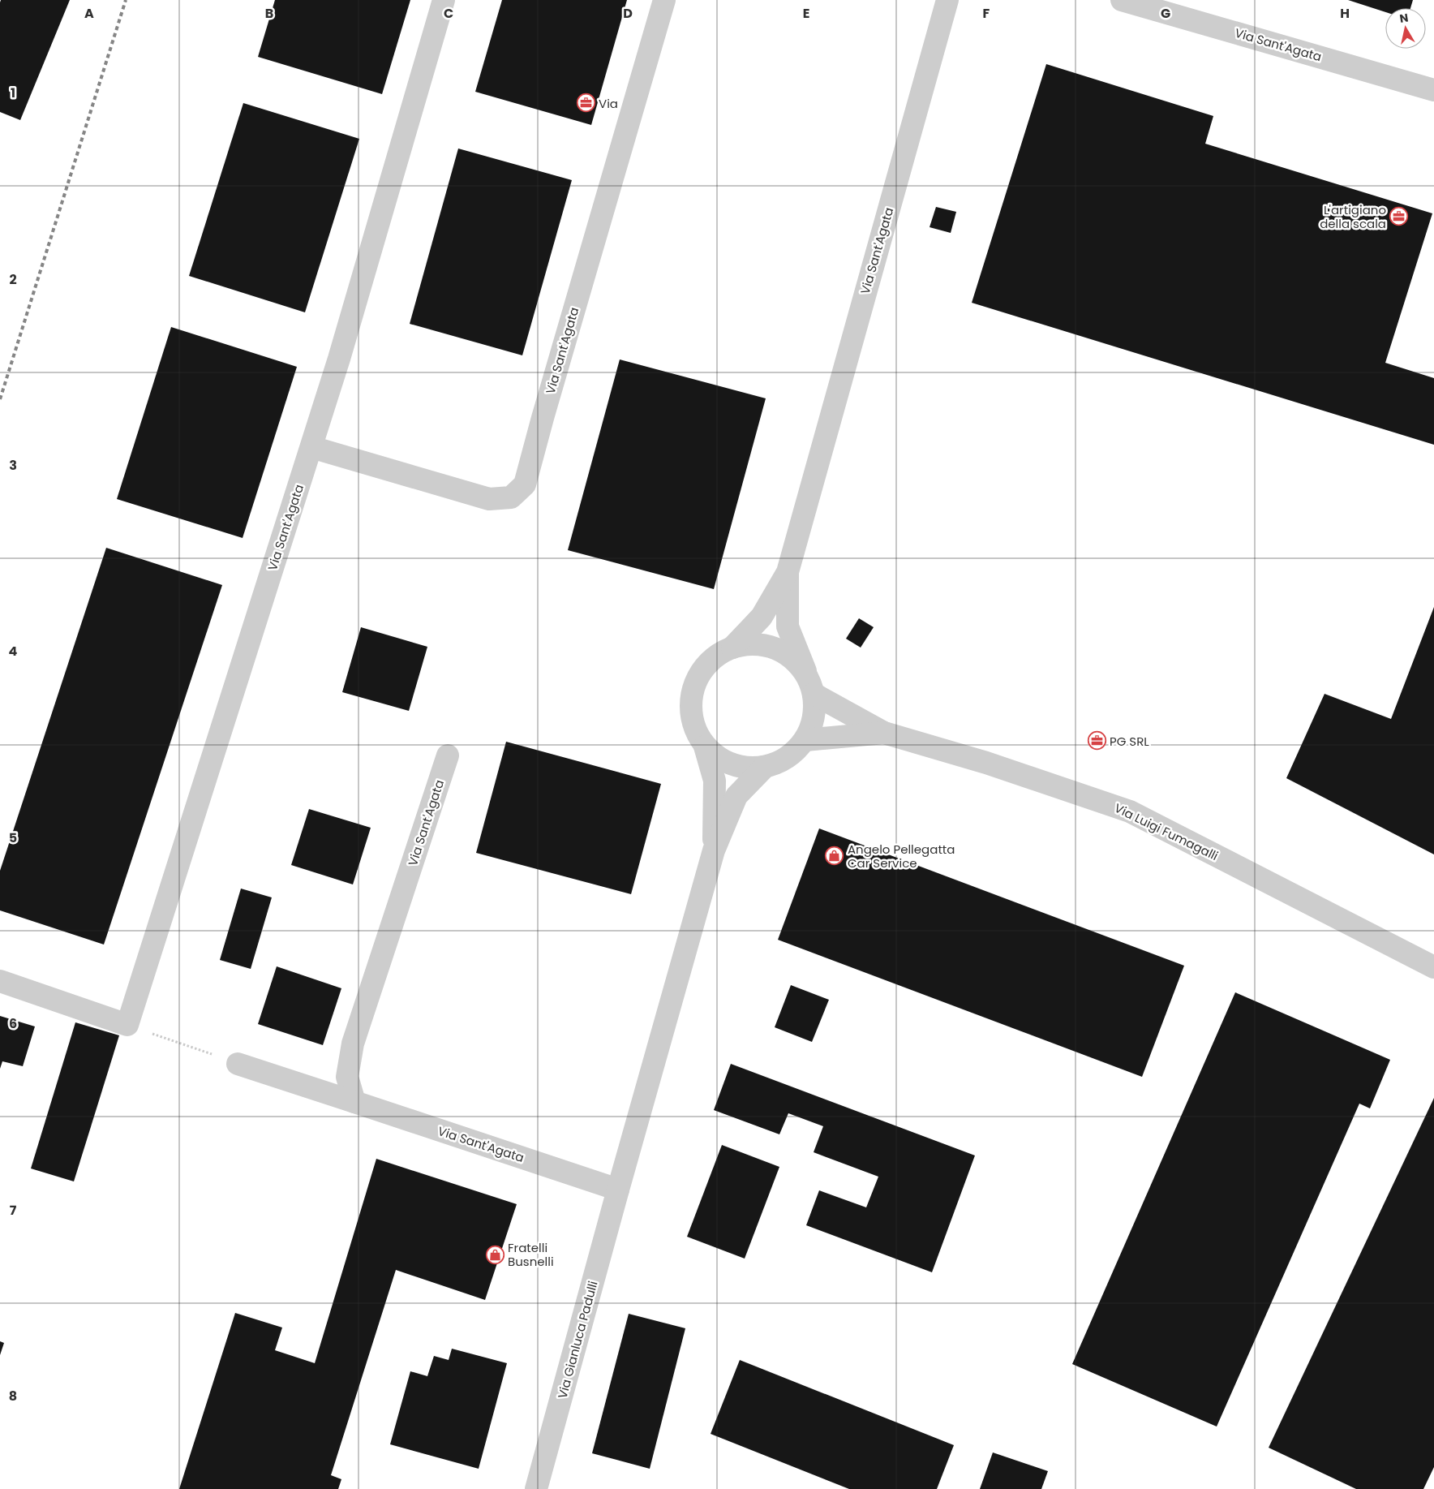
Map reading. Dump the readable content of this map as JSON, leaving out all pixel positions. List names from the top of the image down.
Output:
{
  "streets": {
    "street": ["Via Sant'Agata", "Via Luigi Fumagalli", "Via Gianluca Padulli"]
  },
  "crossings": [
    ["Via Sant'Agata", "Via Luigi Fumagalli"],
    ["Via Sant'Agata", "Via Gianluca Padulli"]
  ],
  "places": {
    "office": ["Via", "L'artigiano della scala", "PG SRL"],
    "shop": ["Angelo Pellegatta Car Service", "Fratelli Busnelli"]
  },
  "north": "top",
  "grid": {
    "columns": [
      "A",
      "B",
      "C",
      "D",
      "E",
      "F",
      "G",
      "H"
    ],
    "rows": [
      "1",
      "2",
      "3",
      "4",
      "5",
      "6",
      "7",
      "8"
    ]
  }
}
